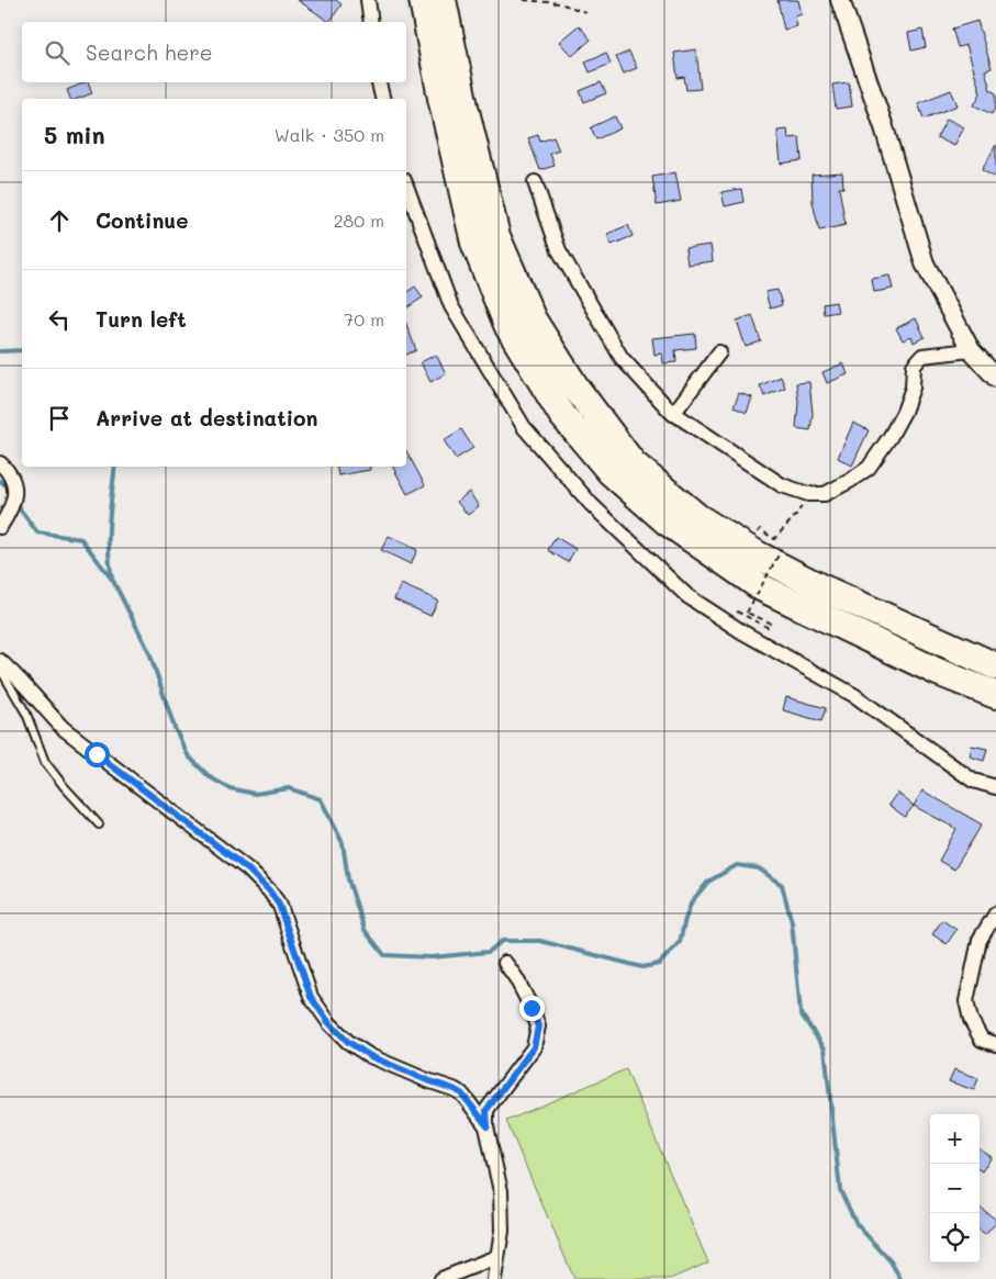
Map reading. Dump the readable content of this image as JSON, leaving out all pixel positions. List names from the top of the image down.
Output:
{
  "page": {
    "search": "Search here",
    "heading": ["5 min", "Walk · 350 m"],
    "list": [
      ["Continue", "280 m"],
      ["Turn left", "70 m"],
      "Arrive at destination"
    ],
    "map_buttons": ["+", "−"]
  }
}
